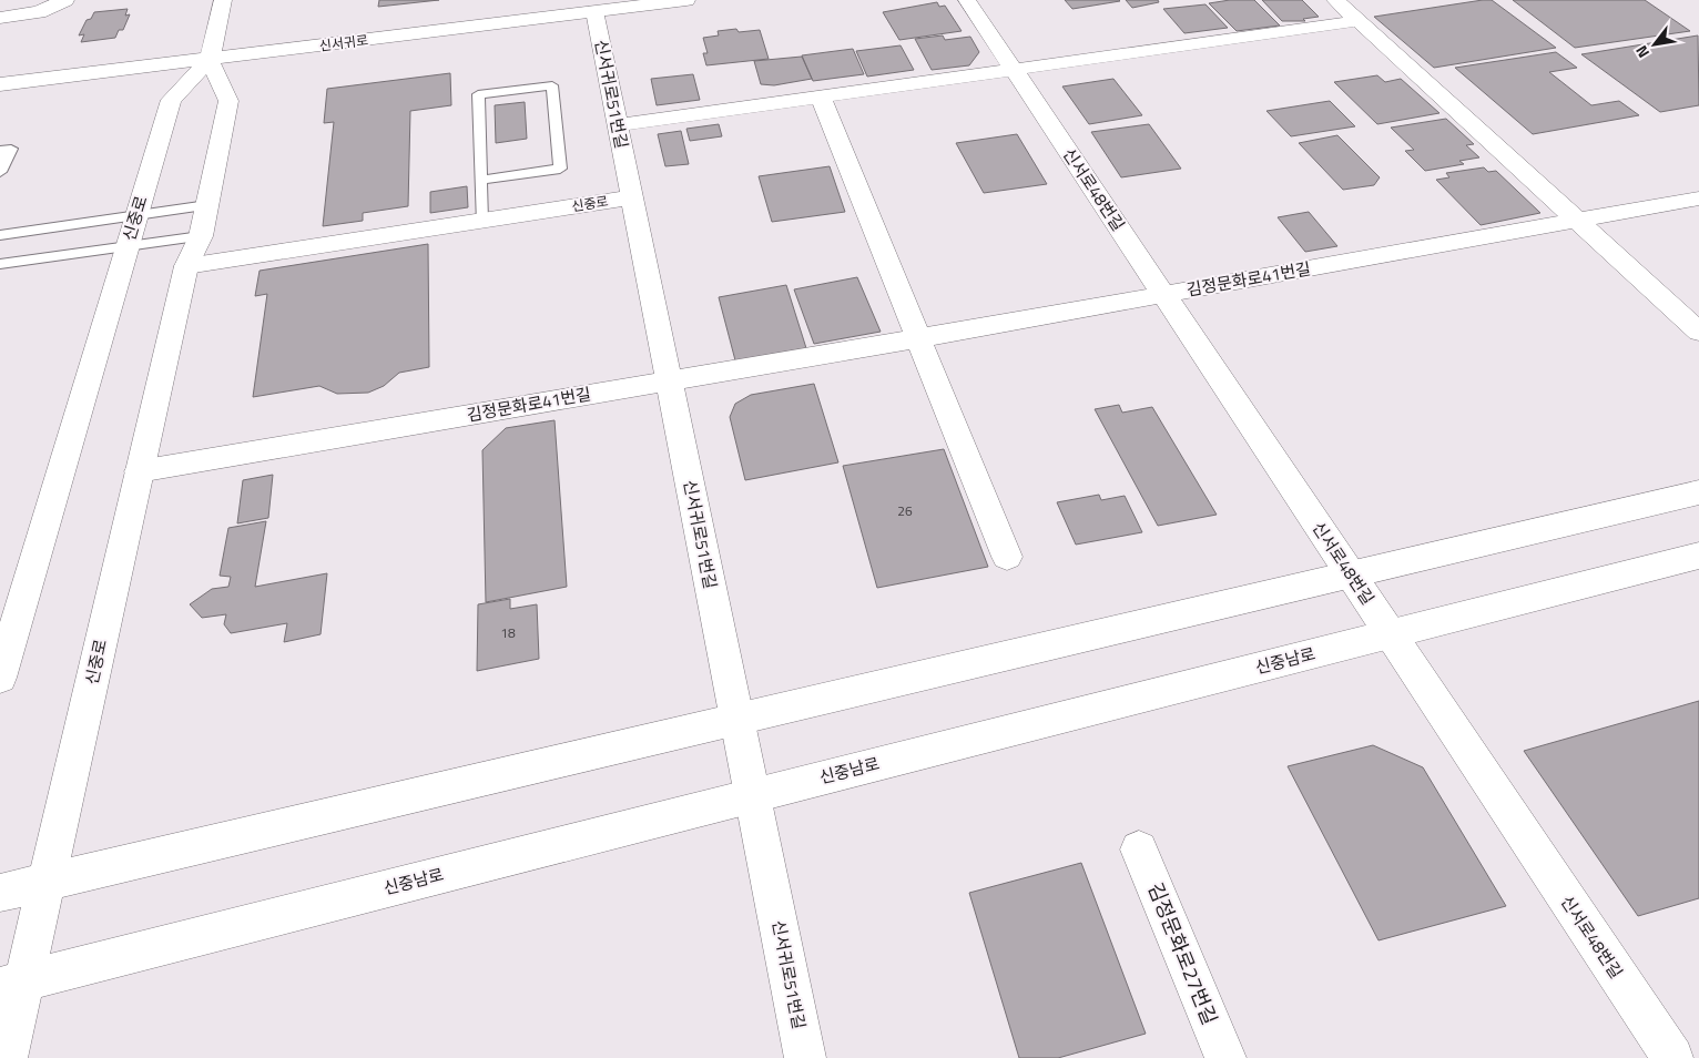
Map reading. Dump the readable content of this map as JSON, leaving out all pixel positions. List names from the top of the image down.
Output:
{
  "streets": {
    "street": [
      "신서귀로",
      "신서귀로51번길",
      "신서로48번길",
      "신중로",
      "김정문화로41번길",
      "신중남로",
      "김정문화로27번길"
    ]
  },
  "crossings": [
    ["신서귀로", "신서귀로51번길"],
    ["신서귀로", "신중로"],
    ["신서귀로51번길", "신중로"],
    ["신서귀로51번길", "김정문화로41번길"],
    ["신서귀로51번길", "신중남로"],
    ["신서로48번길", "김정문화로41번길"],
    ["신서로48번길", "신중남로"],
    ["신중로", "김정문화로41번길"],
    ["신중로", "신중남로"]
  ],
  "house_numbers": ["26", "18"],
  "north": "bottom left"
}
